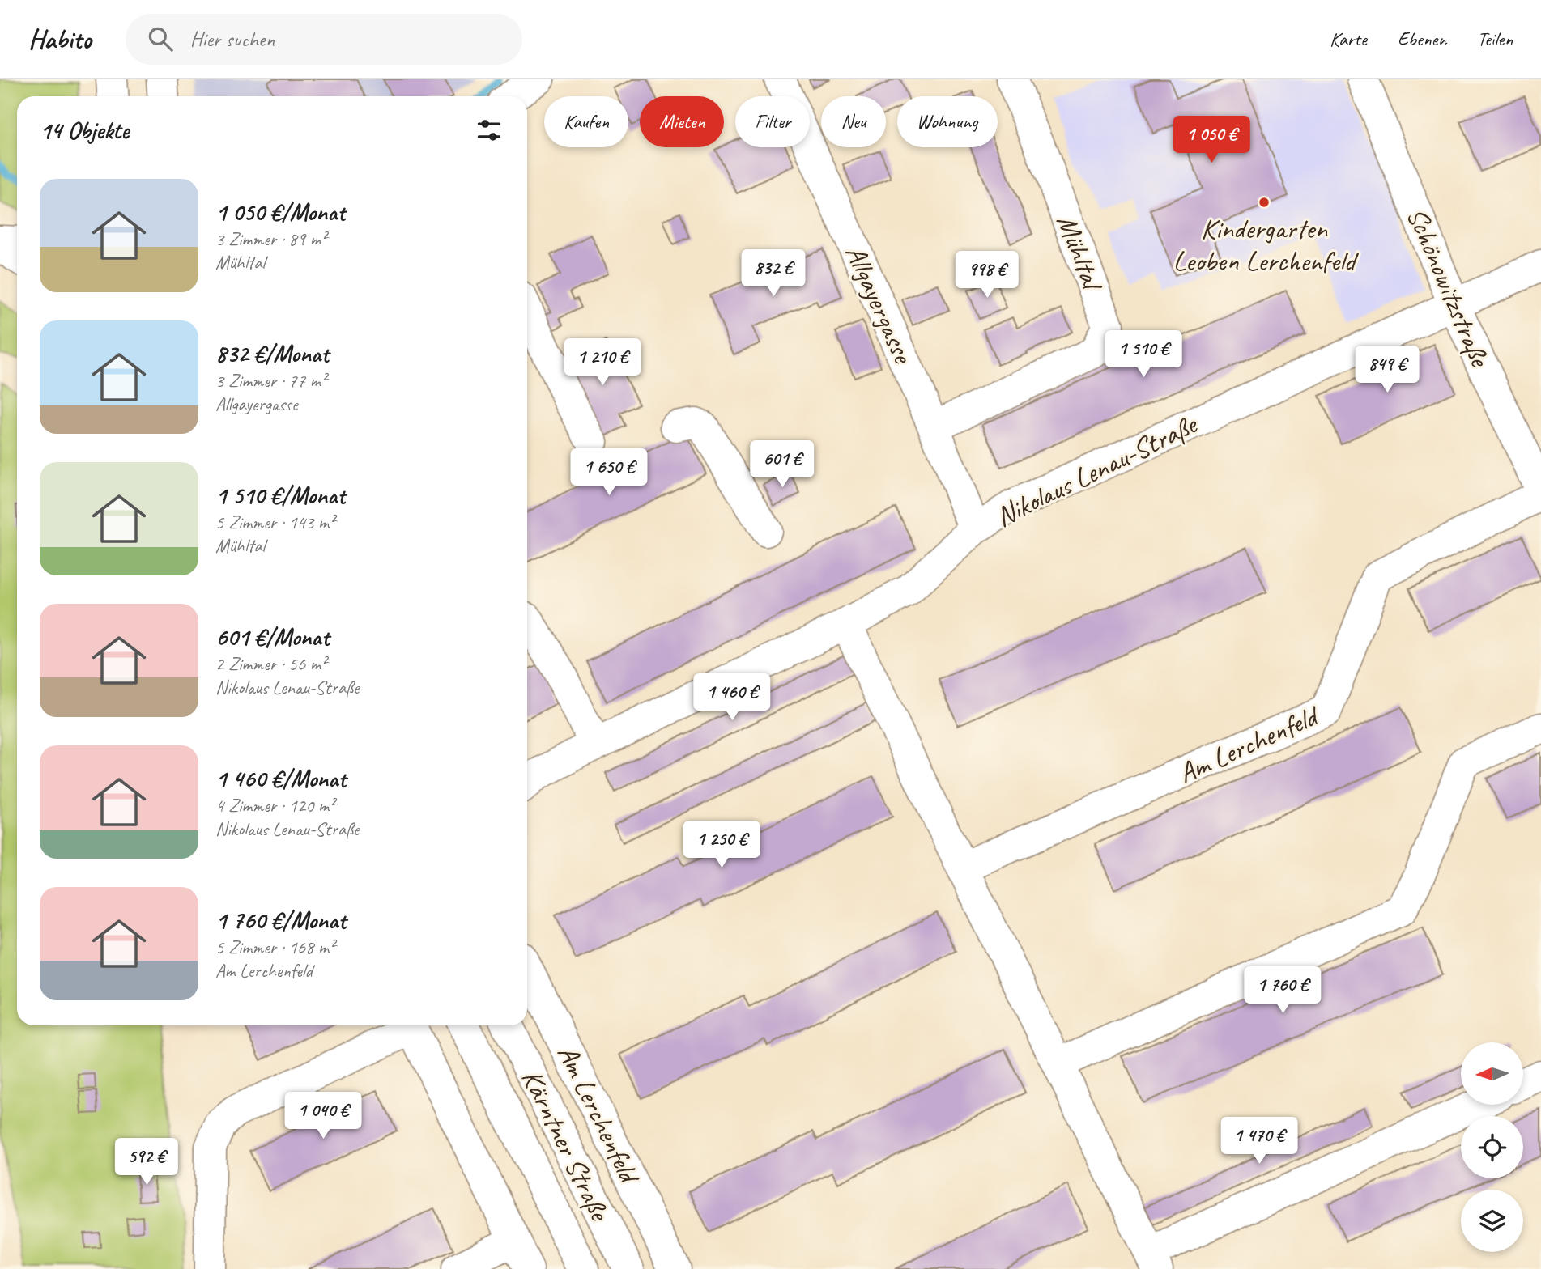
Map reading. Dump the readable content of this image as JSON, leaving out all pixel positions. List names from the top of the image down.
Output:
{
  "streets": {
    "main road": [
      "Mühltal",
      "Schönowitzstraße",
      "Allgayergasse",
      "Nikolaus Lenau-Straße",
      "Am Lerchenfeld",
      "Kärntner Straße"
    ]
  },
  "crossings": [
    ["Mühltal", "Allgayergasse"],
    ["Schönowitzstraße", "Nikolaus Lenau-Straße"],
    ["Schönowitzstraße", "Am Lerchenfeld"],
    ["Allgayergasse", "Nikolaus Lenau-Straße"]
  ],
  "places": ["Kindergarten Leoben Lerchenfeld"],
  "north": "left",
  "page": {
    "header": "Habito",
    "search": "Hier suchen",
    "nav": ["Karte", "Ebenen", "Teilen"],
    "chip": [
      "Kaufen",
      "Mieten",
      "Filter",
      "Neu",
      "Wohnung"
    ],
    "heading": "14 Objekte",
    "price": [
      "1 050 €",
      "832 €",
      "998 €",
      "1 510 €",
      "1 210 €",
      "849 €",
      "601 €",
      "1 650 €",
      "1 460 €",
      "1 250 €",
      "1 760 €",
      "1 040 €",
      "1 470 €",
      "592 €"
    ],
    "list": [
      {
        "name": "1 050 €/Monat",
        "note": "3 Zimmer · 89 m² · Mühltal"
      },
      {
        "name": "832 €/Monat",
        "note": "3 Zimmer · 77 m² · Allgayergasse"
      },
      {
        "name": "1 510 €/Monat",
        "note": "5 Zimmer · 143 m² · Mühltal"
      },
      {
        "name": "601 €/Monat",
        "note": "2 Zimmer · 56 m² · Nikolaus Lenau-Straße"
      },
      {
        "name": "1 460 €/Monat",
        "note": "4 Zimmer · 120 m² · Nikolaus Lenau-Straße"
      },
      {
        "name": "1 760 €/Monat",
        "note": "5 Zimmer · 168 m² · Am Lerchenfeld"
      }
    ]
  }
}
